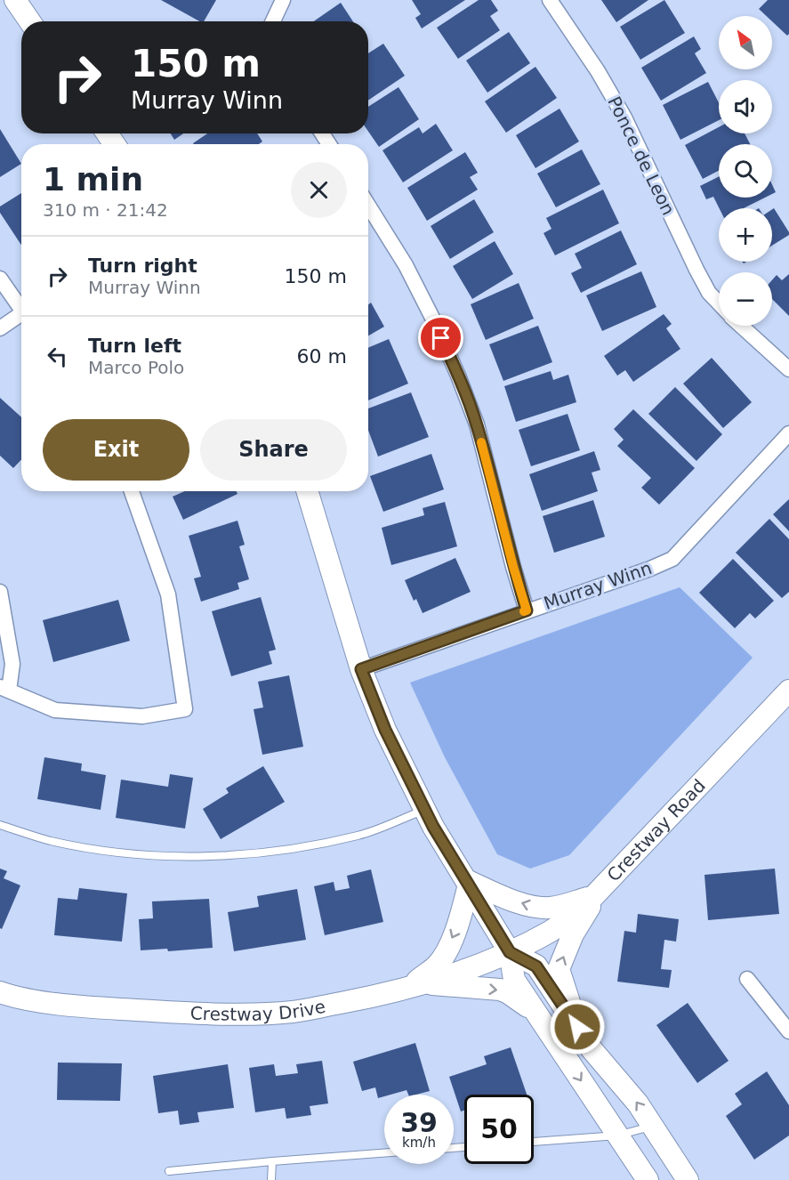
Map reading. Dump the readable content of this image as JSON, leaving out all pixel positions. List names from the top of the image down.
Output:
{
  "streets": {
    "main road": ["Crestway Road", "Crestway Drive"],
    "street": ["Ponce de Leon", "Murray Winn"]
  },
  "crossings": [
    ["Crestway Road", "Crestway Drive"]
  ],
  "north": "top left",
  "page": {
    "map_buttons": ["+", "−"],
    "turn": ["150 m", "Murray Winn"],
    "heading": ["1 min", "310 m · 21:42"],
    "list": [
      {
        "name": "Turn right",
        "note": "Murray Winn",
        "value": "150 m"
      },
      {
        "name": "Turn left",
        "note": "Marco Polo",
        "value": "60 m"
      }
    ],
    "buttons": ["Exit", "Share"],
    "speed": "39 km/h",
    "limit": "50"
  }
}
